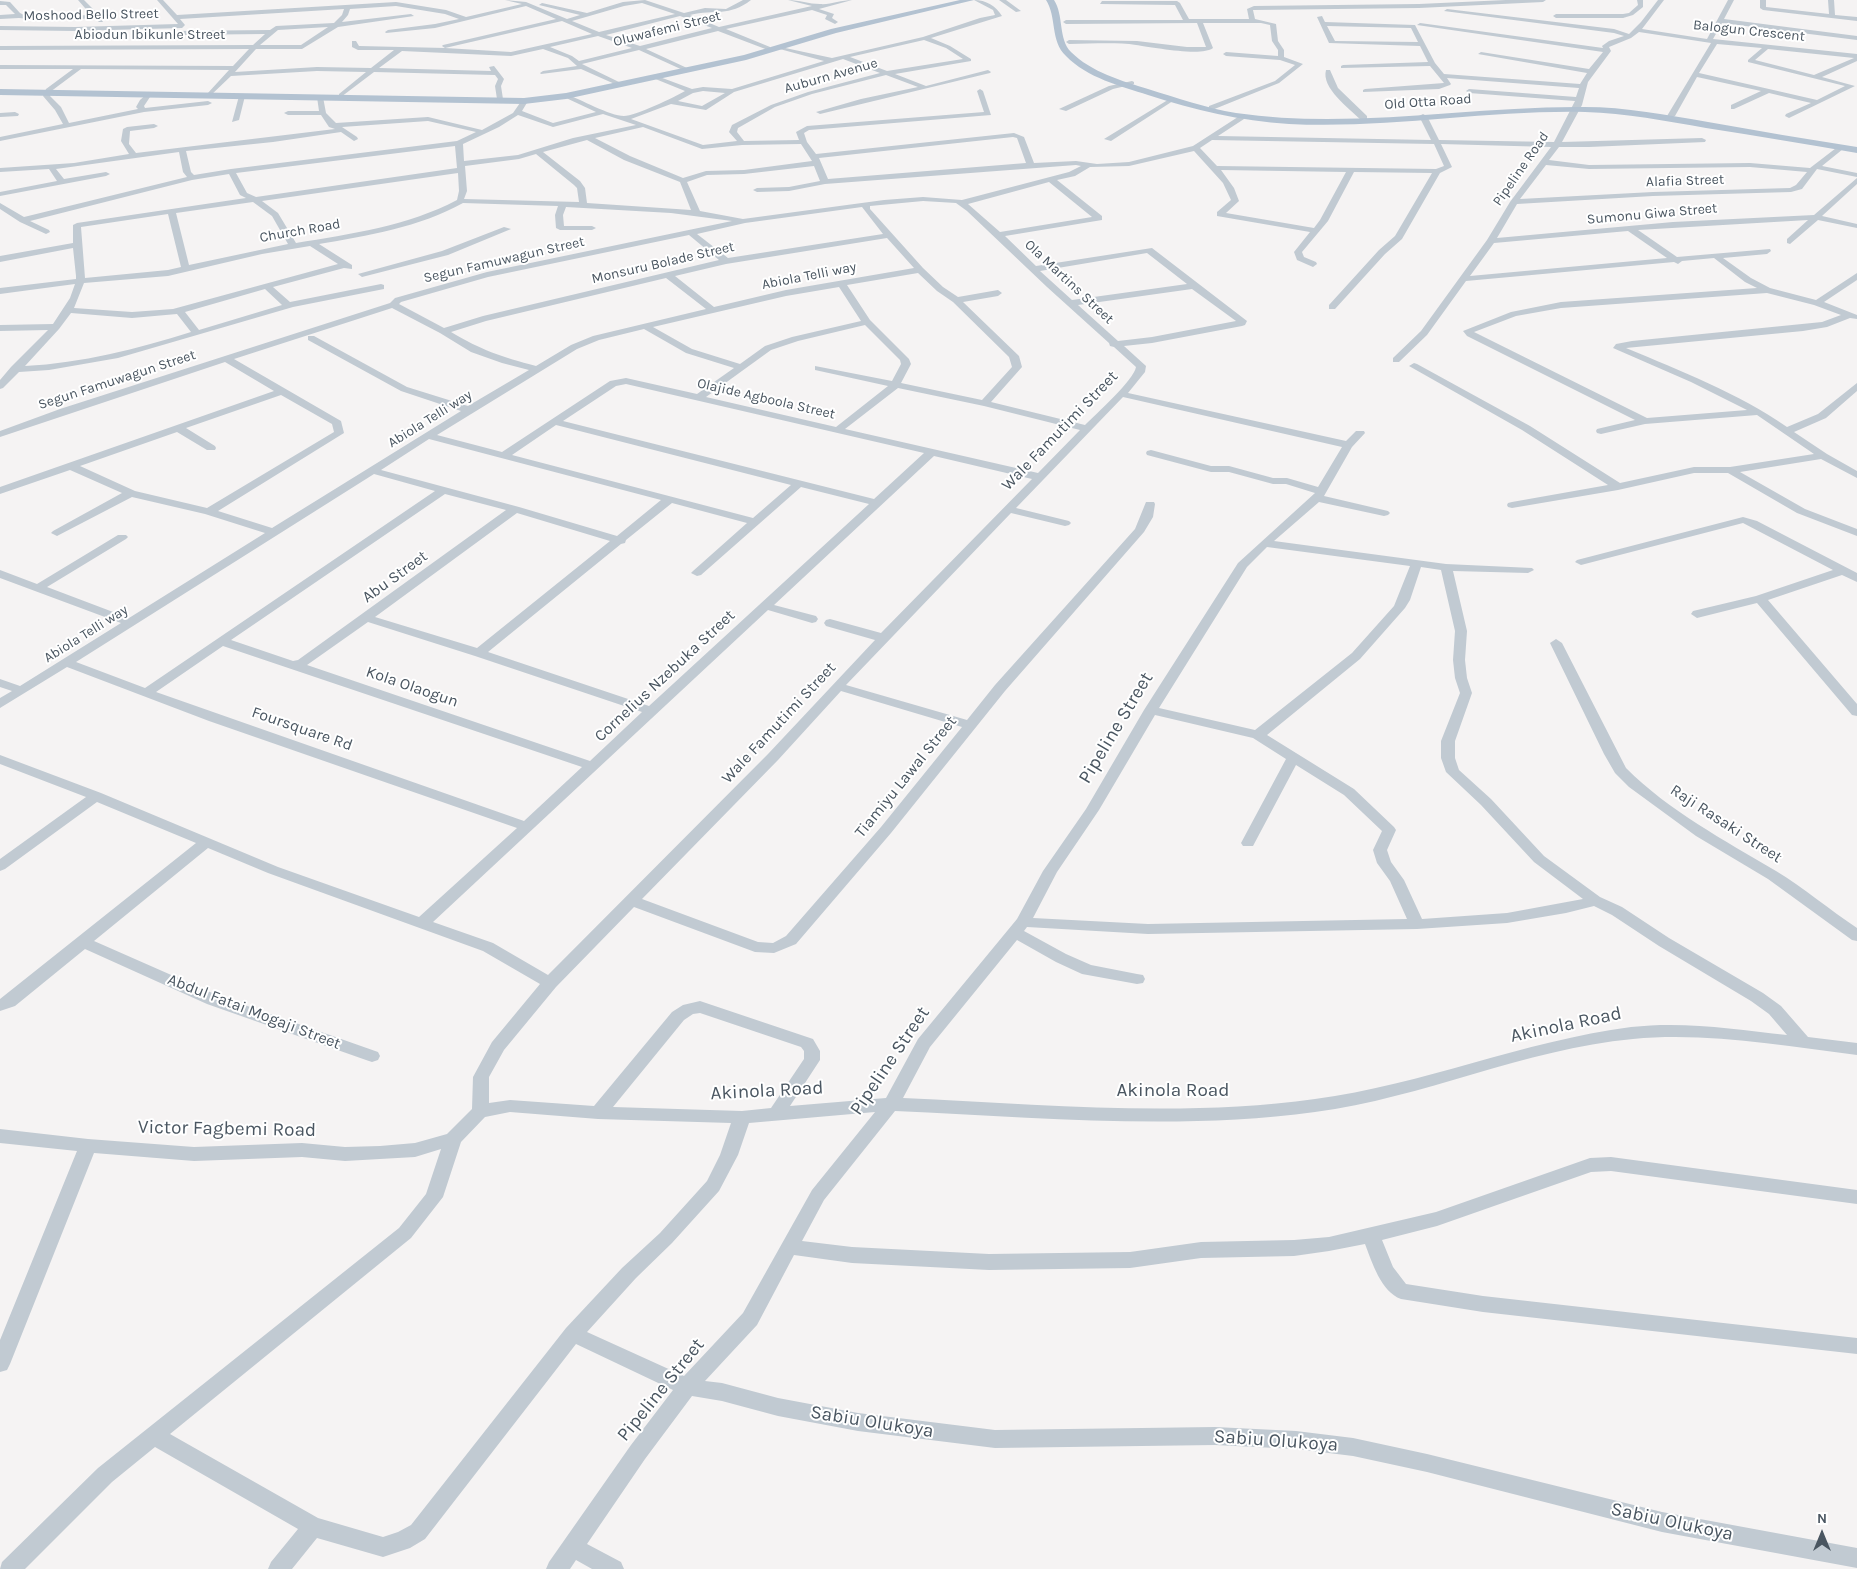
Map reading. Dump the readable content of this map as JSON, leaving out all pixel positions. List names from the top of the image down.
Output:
{
  "streets": {
    "main road": ["Old Otta Road"],
    "street": [
      "Moshood Bello Street",
      "Oluwafemi Street",
      "Balogun Crescent",
      "Abiodun Ibikunle Street",
      "Auburn Avenue",
      "Pipeline Road",
      "Alafia Street",
      "Sumonu Giwa Street",
      "Church Road",
      "Segun Famuwagun Street",
      "Monsuru Bolade Street",
      "Abiola Telli way",
      "Ola Martins Street",
      "Olajide Agboola Street",
      "Wale Famutimi Street",
      "Abu Street",
      "Cornelius Nzebuka Street",
      "Kola Olaogun",
      "Pipeline Street",
      "Foursquare Rd",
      "Tiamiyu Lawal Street",
      "Raji Rasaki Street",
      "Abdul Fatai Mogaji Street",
      "Akinola Road",
      "Victor Fagbemi Road",
      "Sabiu Olukoya"
    ]
  },
  "crossings": [
    ["Balogun Crescent", "Pipeline Road"],
    ["Old Otta Road", "Pipeline Road"],
    ["Old Otta Road", "Alafia Street"],
    ["Pipeline Road", "Alafia Street"],
    ["Pipeline Road", "Sumonu Giwa Street"],
    ["Segun Famuwagun Street", "Ola Martins Street"],
    ["Abiola Telli way", "Foursquare Rd"],
    ["Ola Martins Street", "Wale Famutimi Street"],
    ["Olajide Agboola Street", "Wale Famutimi Street"],
    ["Olajide Agboola Street", "Cornelius Nzebuka Street"],
    ["Wale Famutimi Street", "Tiamiyu Lawal Street"],
    ["Wale Famutimi Street", "Akinola Road"],
    ["Abu Street", "Kola Olaogun"],
    ["Cornelius Nzebuka Street", "Kola Olaogun"],
    ["Cornelius Nzebuka Street", "Foursquare Rd"],
    ["Pipeline Street", "Akinola Road"],
    ["Pipeline Street", "Sabiu Olukoya"]
  ],
  "north": "top"
}
